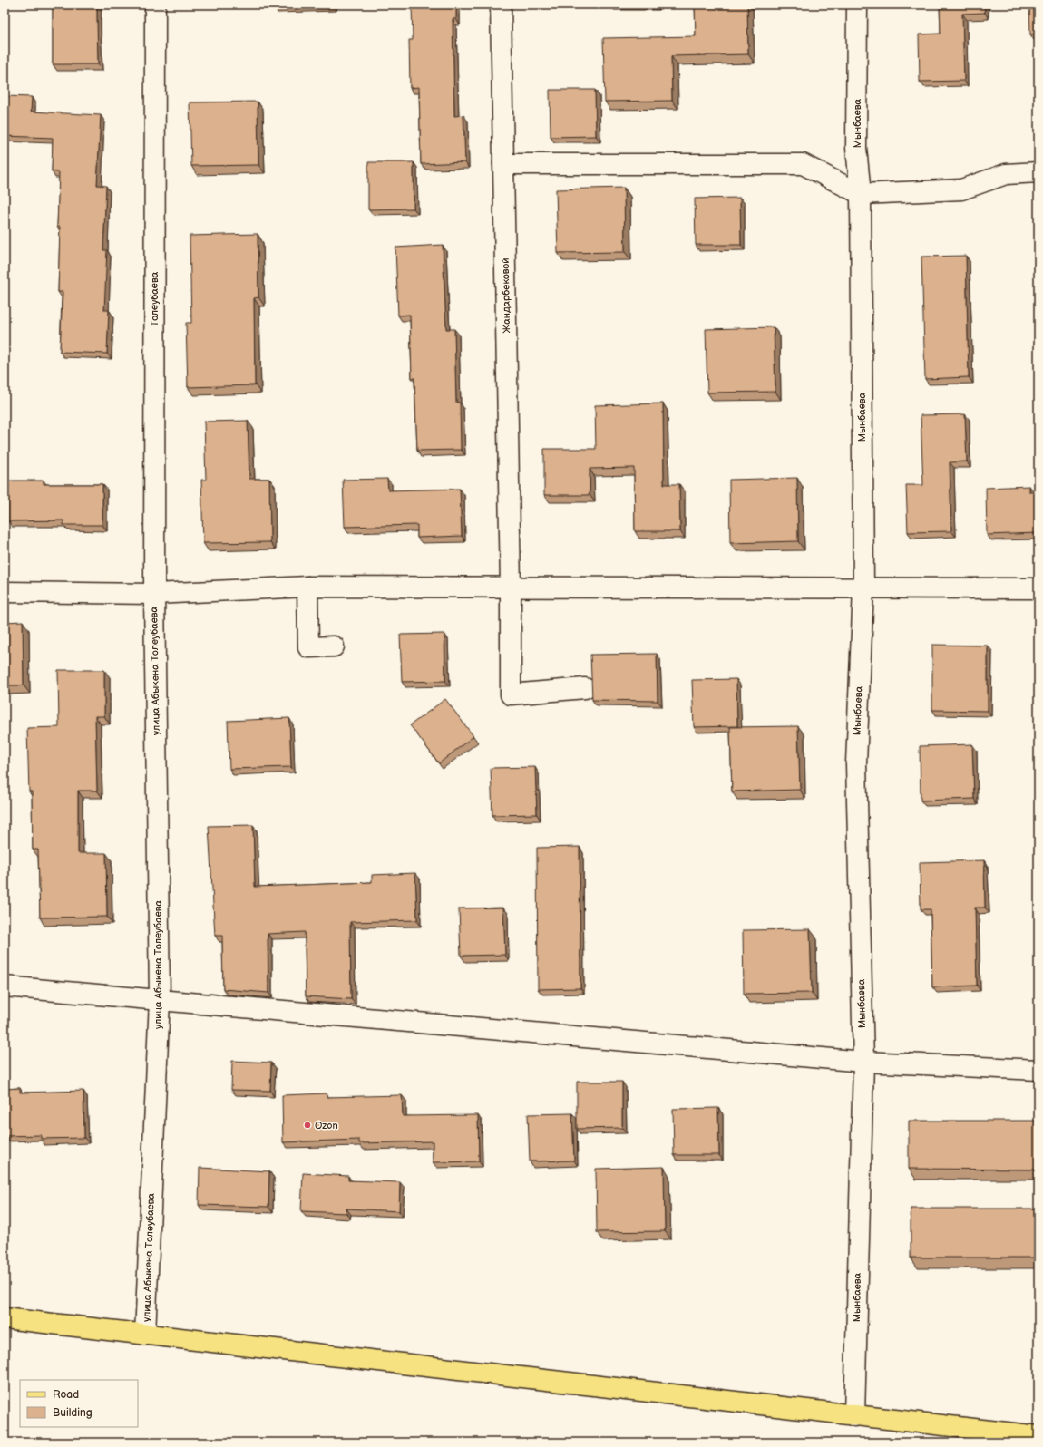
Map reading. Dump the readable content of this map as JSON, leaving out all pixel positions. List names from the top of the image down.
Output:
{
  "streets": {
    "street": [
      "Мынбаева",
      "Жандарбековой",
      "Толеубаева",
      "улица Абыкена Толеубаева"
    ]
  },
  "crossings": [
    ["Толеубаева", "улица Абыкена Толеубаева"]
  ],
  "places": ["Ozon"],
  "legend": ["Road", "Building"]
}
